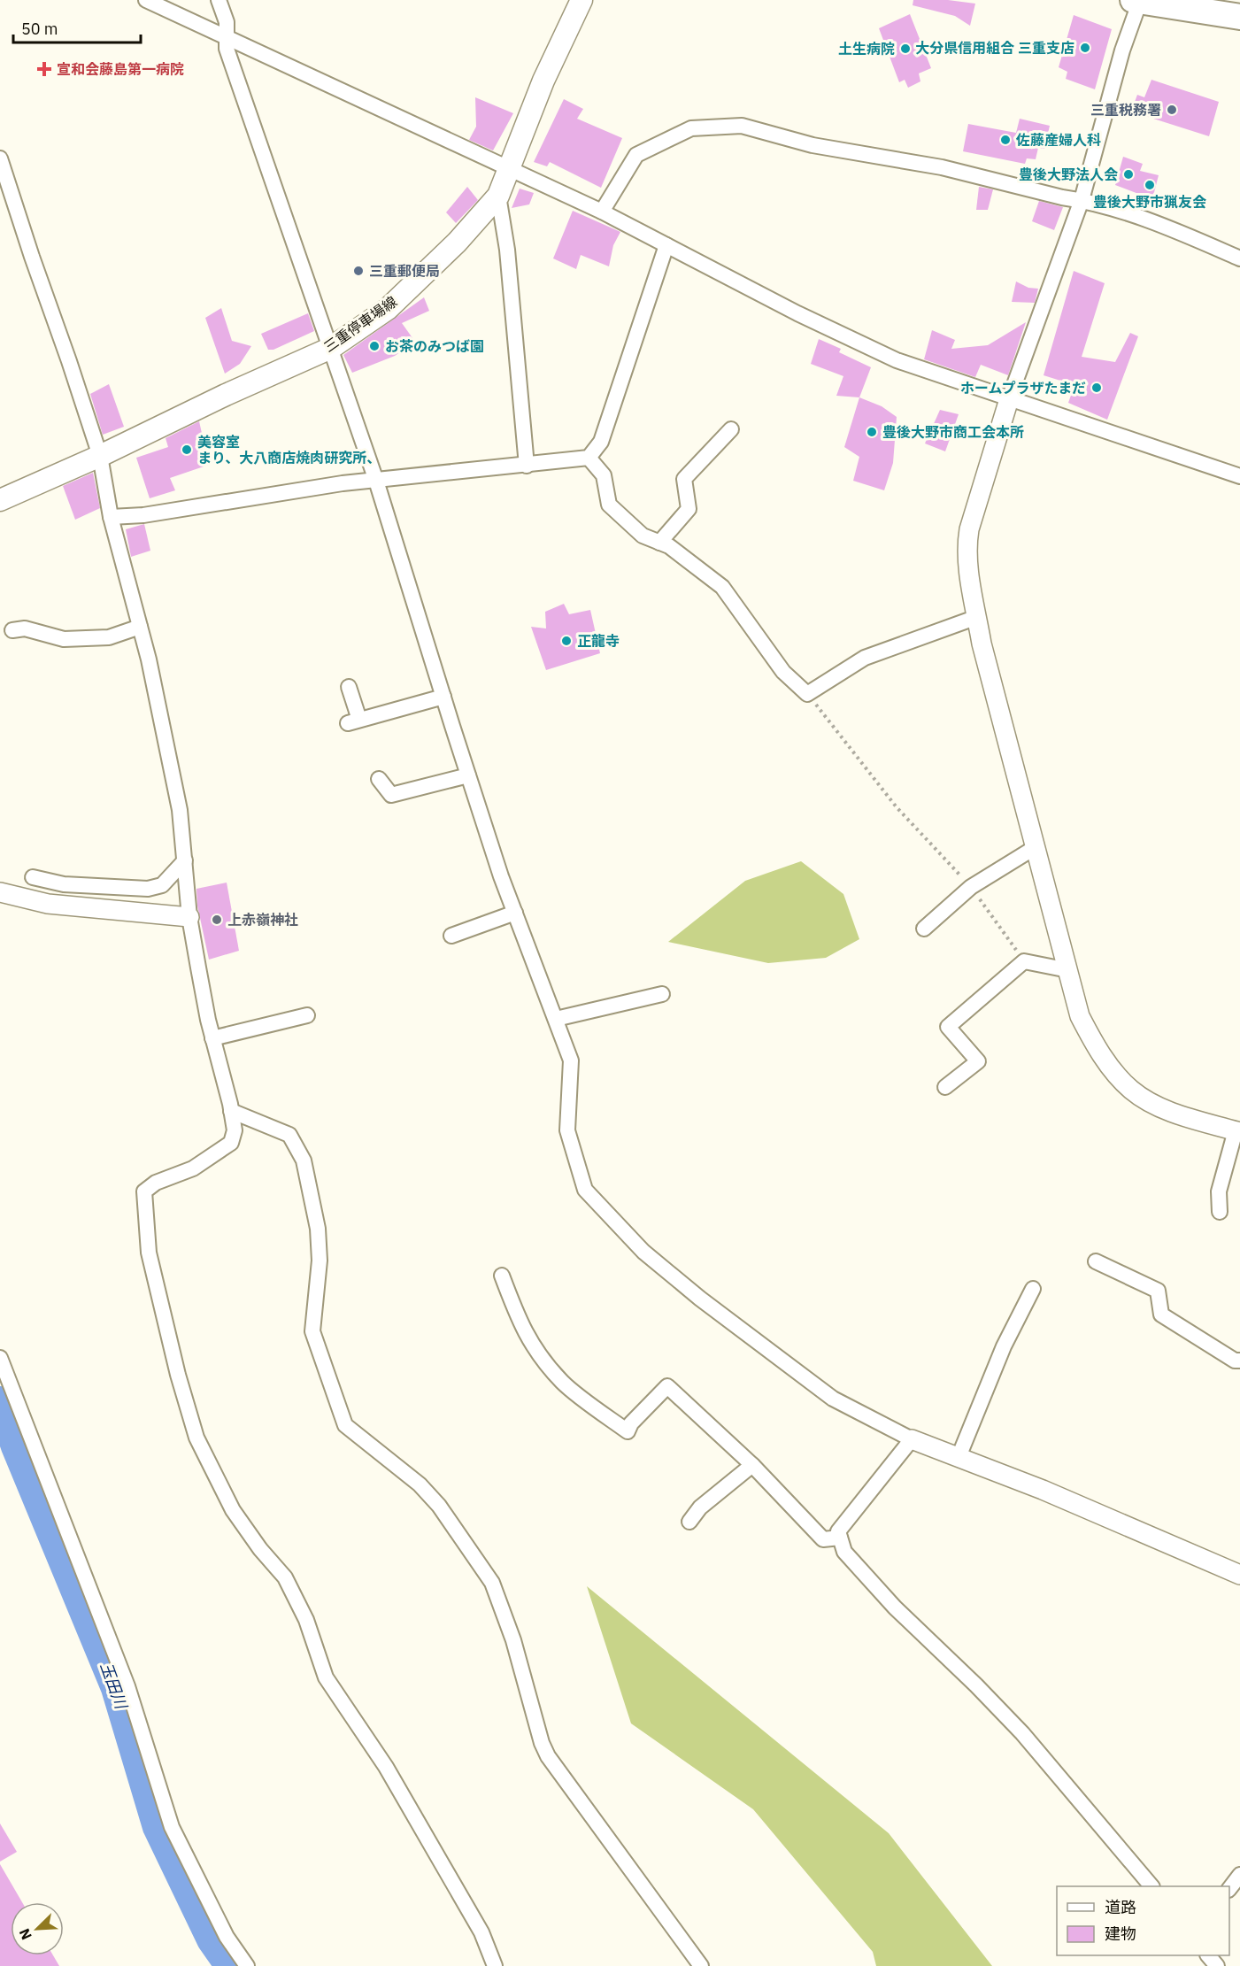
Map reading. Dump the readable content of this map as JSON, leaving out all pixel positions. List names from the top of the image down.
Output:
{
  "streets": {
    "main road": ["三重停車場線"]
  },
  "water": ["玉田川"],
  "places": {
    "other": [
      "大分県信用組合 三重支店",
      "土生病院",
      "三重税務署",
      "佐藤産婦人科",
      "豊後大野法人会",
      "豊後大野市猟友会",
      "三重郵便局",
      "お茶のみつば園",
      "ホームプラザたまだ",
      "豊後大野市商工会本所",
      "美容室 まり、大八商店焼肉研究所、",
      "正龍寺",
      "上赤嶺神社"
    ],
    "health": ["宣和会藤島第一病院"]
  },
  "legend": ["道路", "建物"],
  "scale_bar": "50 m",
  "north": "bottom left"
}
